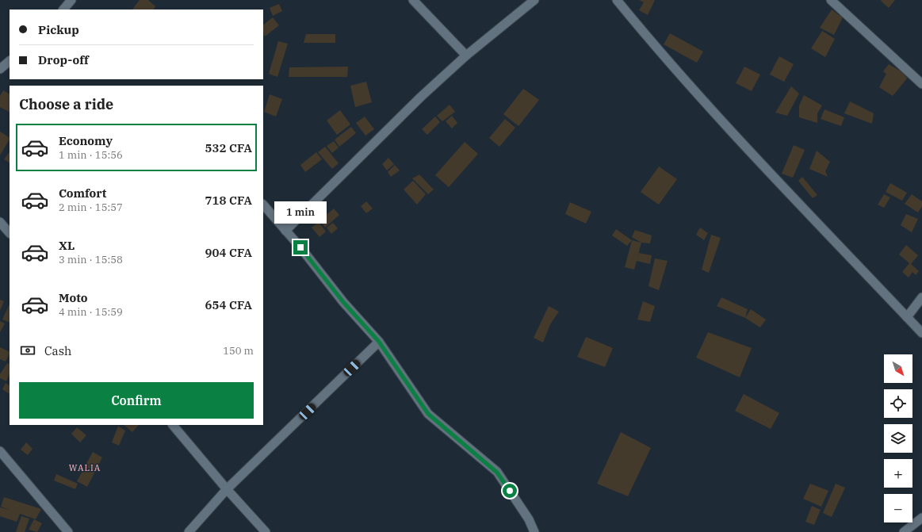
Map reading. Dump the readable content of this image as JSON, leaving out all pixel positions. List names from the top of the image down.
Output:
{
  "districts": ["WALIA"],
  "north": "bottom right",
  "page": {
    "banner": ["Pickup", "Drop-off"],
    "heading": "Choose a ride",
    "list": [
      {
        "name": "Economy",
        "note": "1 min · 15:56",
        "value": "532 CFA"
      },
      {
        "name": "Comfort",
        "note": "2 min · 15:57",
        "value": "718 CFA"
      },
      {
        "name": "XL",
        "note": "3 min · 15:58",
        "value": "904 CFA"
      },
      {
        "name": "Moto",
        "note": "4 min · 15:59",
        "value": "654 CFA"
      }
    ],
    "bubble": "1 min",
    "pay": ["Cash", "150 m"],
    "map_buttons": ["+", "−"],
    "buttons": "Confirm"
  }
}
